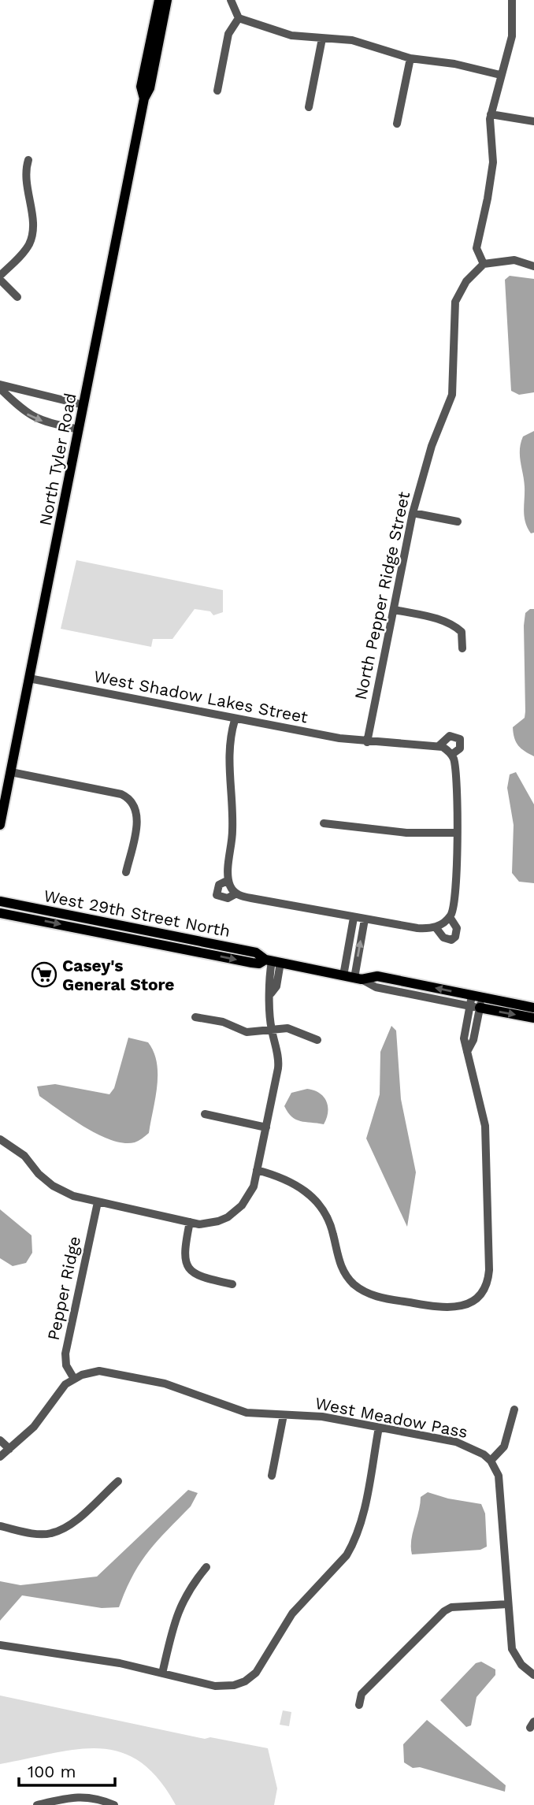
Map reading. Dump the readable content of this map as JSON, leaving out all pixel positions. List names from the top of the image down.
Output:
{
  "streets": {
    "main road": ["North Tyler Road", "West 29th Street North"],
    "street": [
      "North Pepper Ridge Street",
      "West Shadow Lakes Street",
      "Pepper Ridge",
      "West Meadow Pass"
    ]
  },
  "crossings": [
    ["North Tyler Road", "West Shadow Lakes Street"],
    ["North Pepper Ridge Street", "West Shadow Lakes Street"],
    ["Pepper Ridge", "West Meadow Pass"]
  ],
  "places": {
    "supermarket": ["Casey's General Store"]
  },
  "scale_bar": "100 m"
}
